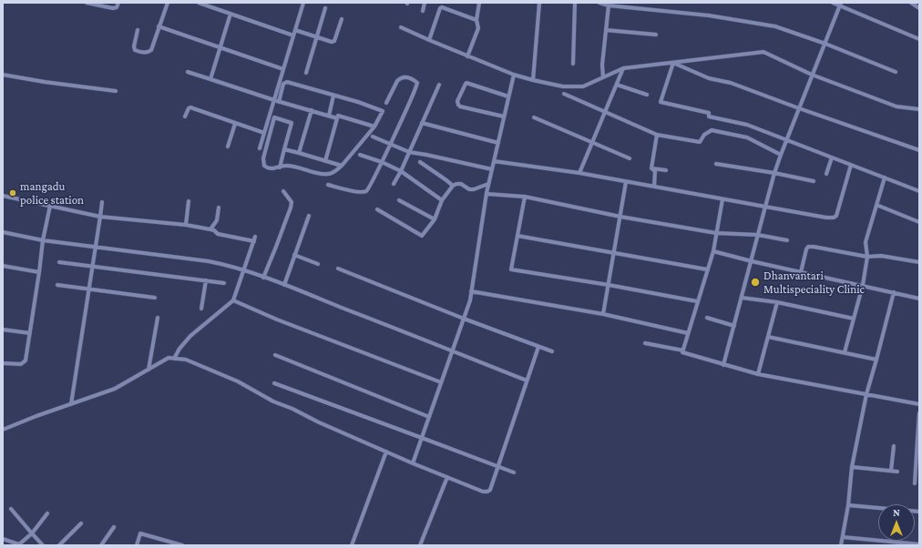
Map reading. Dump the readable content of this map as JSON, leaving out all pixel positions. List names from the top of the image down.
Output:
{
  "places": ["mangadu police station", "Dhanvantari Multispeciality Clinic"],
  "north": "top"
}
